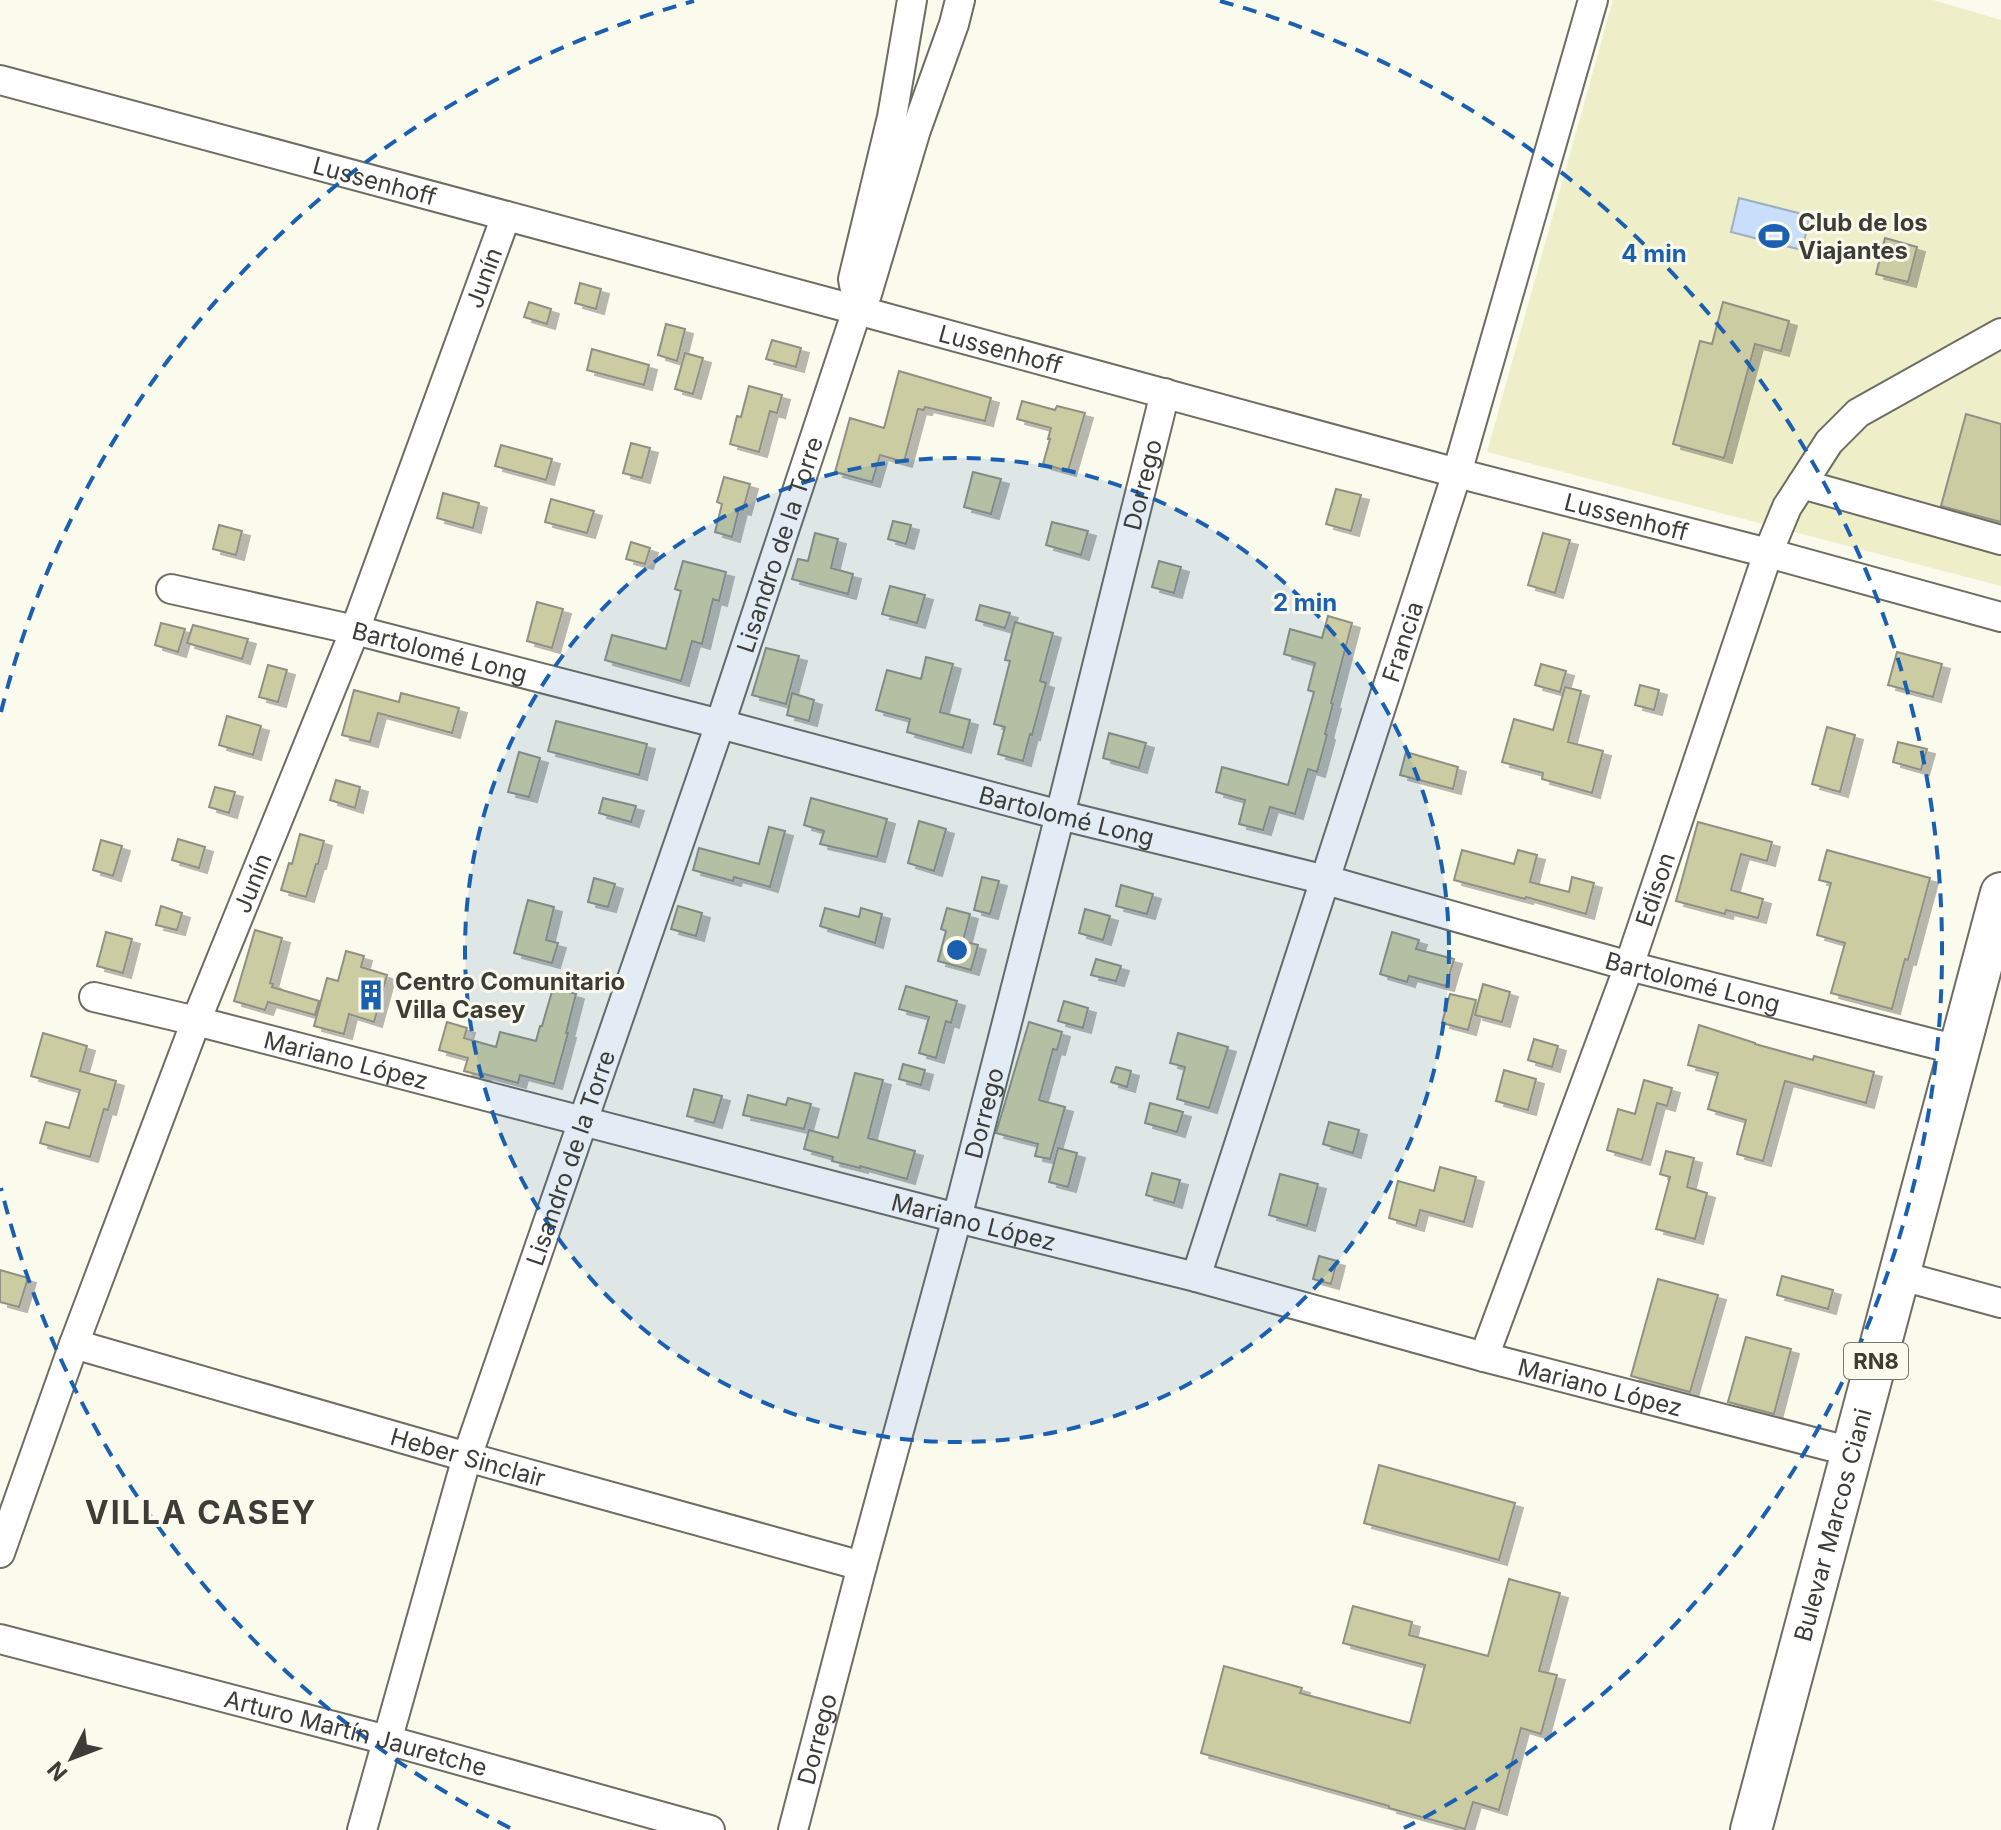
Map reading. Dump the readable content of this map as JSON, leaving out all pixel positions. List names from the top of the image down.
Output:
{
  "streets": {
    "highway": ["RN8", "Bulevar Marcos Ciani"],
    "street": [
      "Lussenhoff",
      "Junín",
      "Dorrego",
      "Lisandro de la Torre",
      "Francia",
      "Bartolomé Long",
      "Edison",
      "Mariano López",
      "Heber Sinclair",
      "Arturo Martín Jauretche"
    ]
  },
  "crossings": [
    ["Lussenhoff", "Junín"],
    ["Lussenhoff", "Dorrego"],
    ["Lussenhoff", "Lisandro de la Torre"],
    ["Lussenhoff", "Francia"],
    ["Lussenhoff", "Edison"],
    ["Junín", "Bartolomé Long"],
    ["Junín", "Mariano López"],
    ["Junín", "Heber Sinclair"],
    ["Dorrego", "Bartolomé Long"],
    ["Dorrego", "Mariano López"],
    ["Dorrego", "Heber Sinclair"],
    ["Lisandro de la Torre", "Bartolomé Long"],
    ["Lisandro de la Torre", "Mariano López"],
    ["Lisandro de la Torre", "Heber Sinclair"],
    ["Lisandro de la Torre", "Arturo Martín Jauretche"],
    ["Francia", "Bartolomé Long"],
    ["Francia", "Mariano López"],
    ["Bartolomé Long", "Edison"],
    ["Bartolomé Long", "Bulevar Marcos Ciani"],
    ["Edison", "Mariano López"],
    ["Mariano López", "Bulevar Marcos Ciani"]
  ],
  "districts": ["VILLA CASEY"],
  "places": {
    "sports": ["Club de los Viajantes"],
    "building": ["Centro Comunitario Villa Casey"]
  },
  "north": "bottom left",
  "rings": ["4 min", "2 min"]
}
